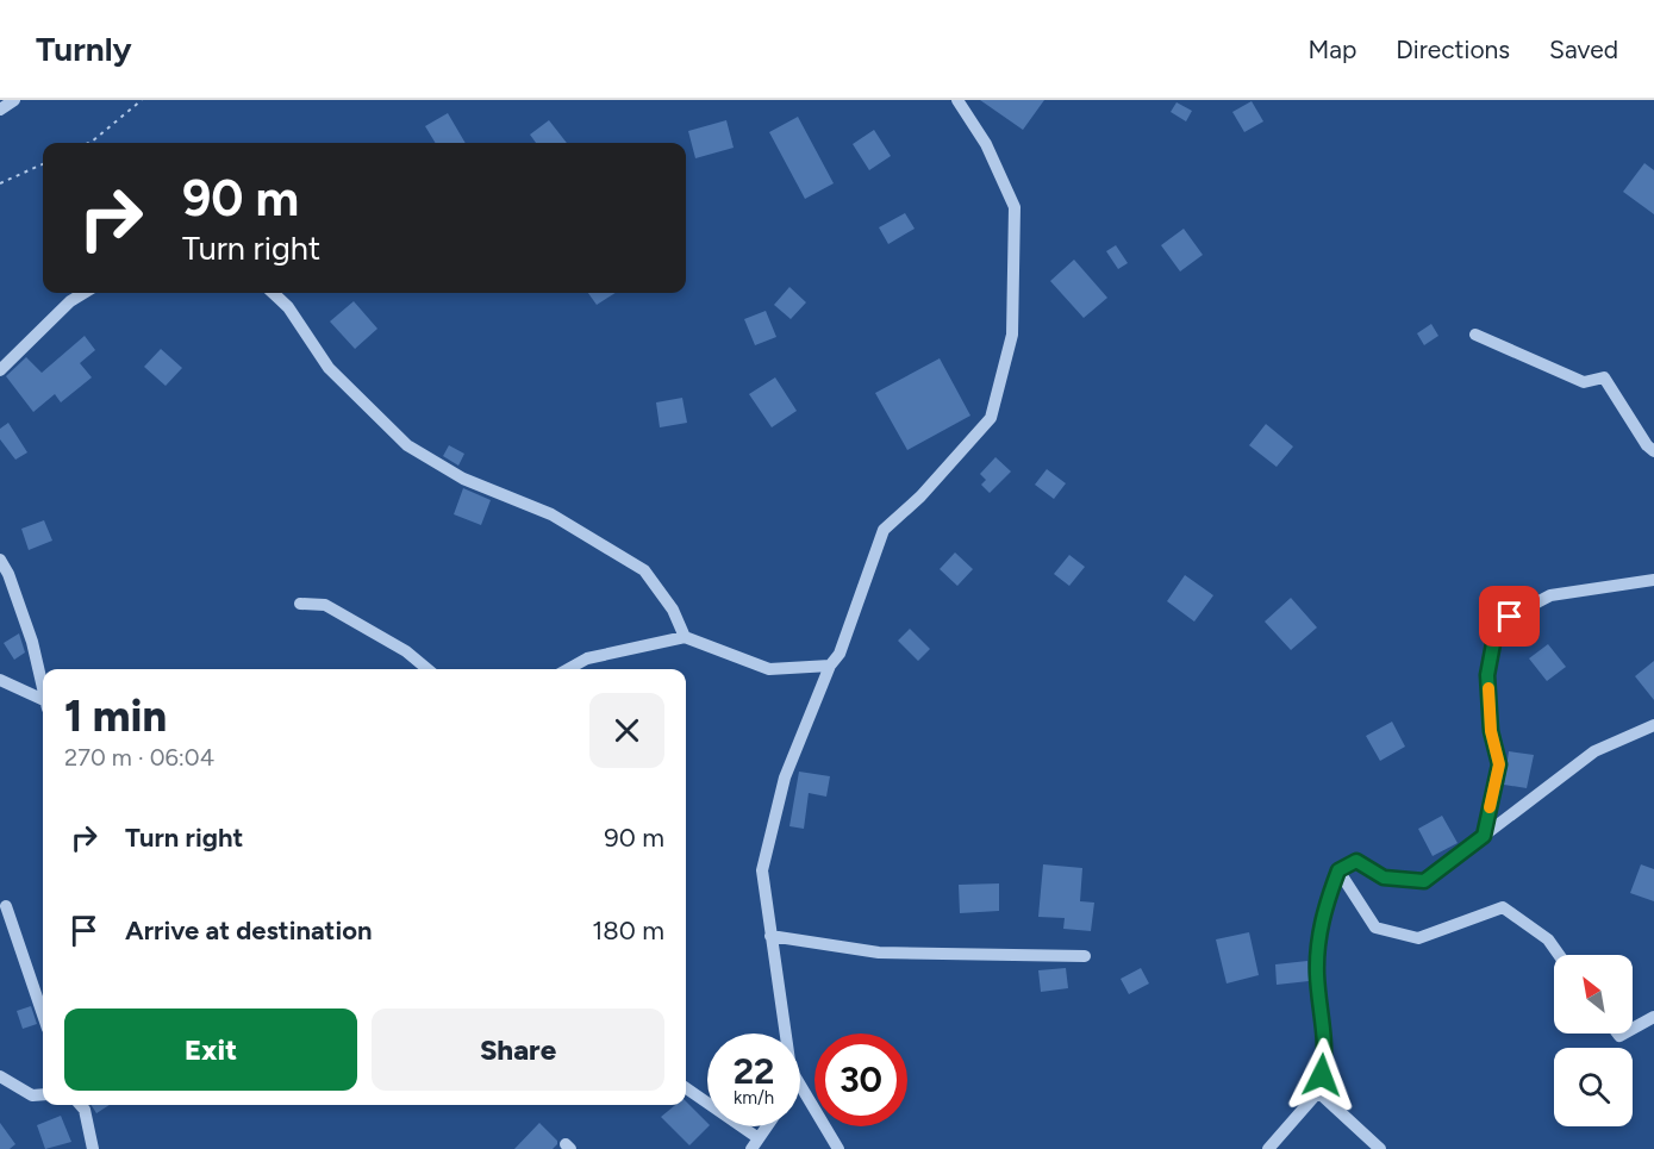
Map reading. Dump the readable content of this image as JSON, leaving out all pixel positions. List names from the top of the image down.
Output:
{
  "north": "top left",
  "page": {
    "header": "Turnly",
    "nav": ["Map", "Directions", "Saved"],
    "turn": ["90 m", "Turn right"],
    "heading": ["1 min", "270 m · 06:04"],
    "list": [
      {
        "name": "Turn right",
        "value": "90 m"
      },
      {
        "name": "Arrive at destination",
        "value": "180 m"
      }
    ],
    "buttons": ["Exit", "Share"],
    "speed": "22 km/h",
    "limit": "30"
  }
}
